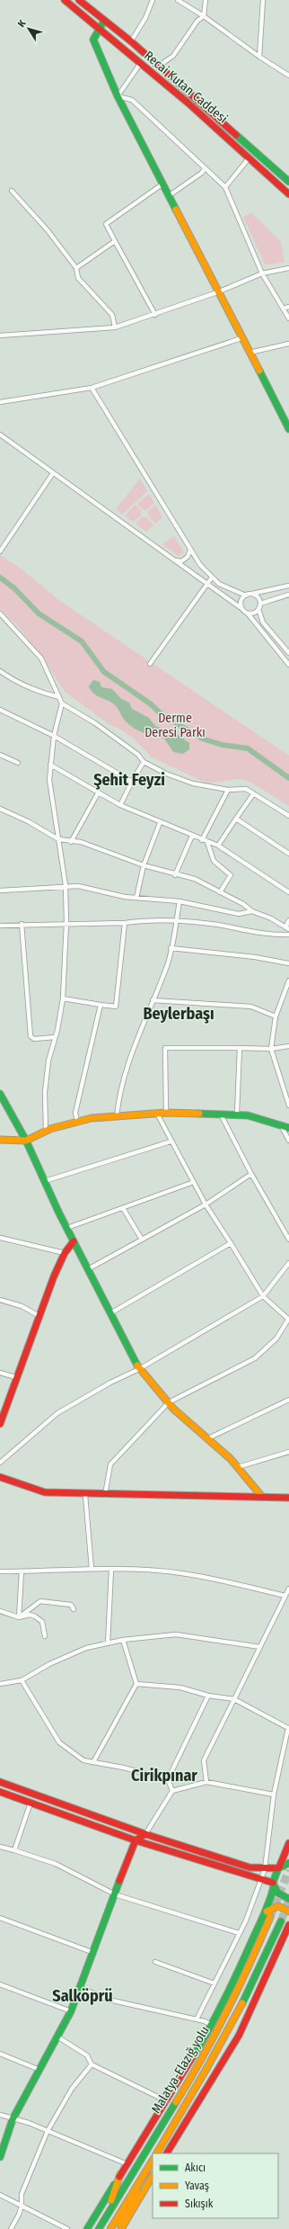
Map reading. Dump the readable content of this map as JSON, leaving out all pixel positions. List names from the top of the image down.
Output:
{
  "streets": {
    "main road": ["Recai Kutan Caddesi", "Malatya-Elazığ yolu"]
  },
  "districts": [
    "Şehit Feyzi",
    "Beylerbaşı",
    "Cirikpınar",
    "Salköprü"
  ],
  "parks": ["Derme Deresi Parkı"],
  "legend": ["Akıcı", "Yavaş", "Sıkışık"],
  "north": "top left"
}
